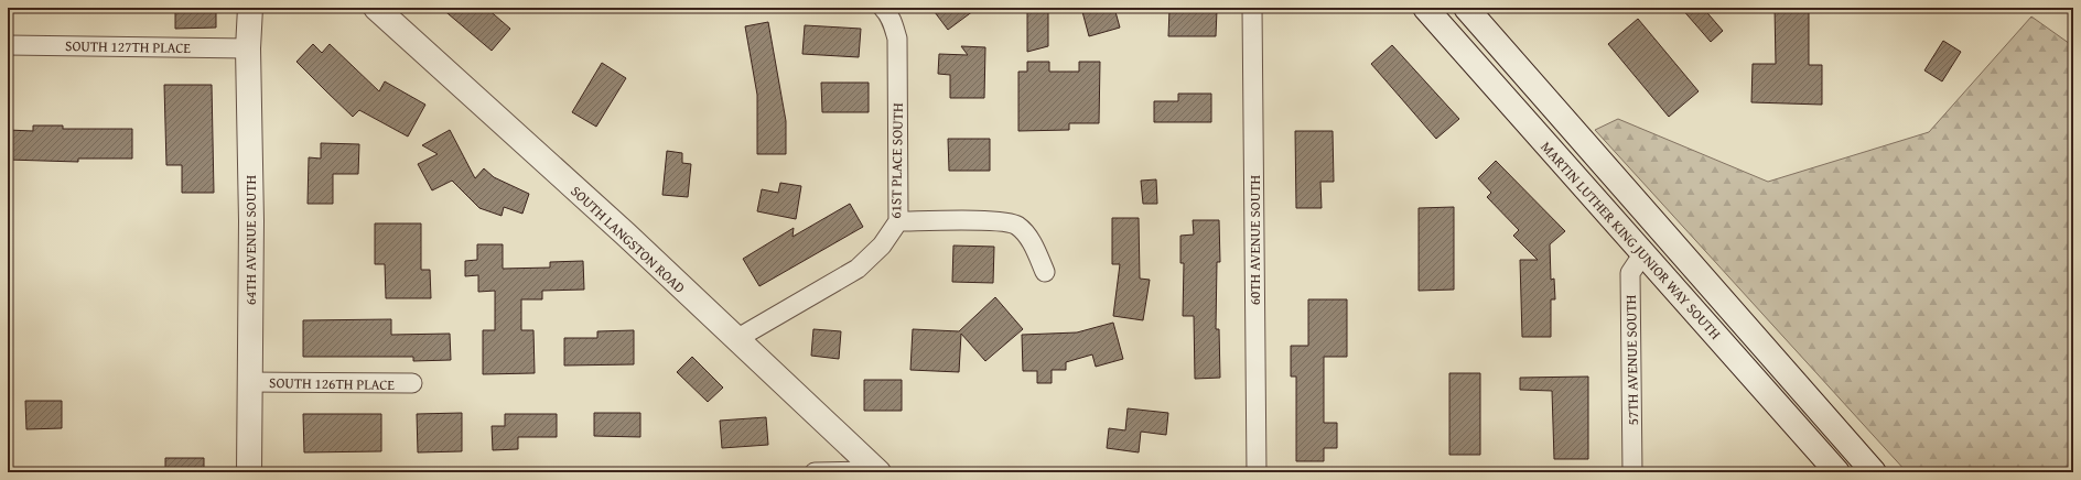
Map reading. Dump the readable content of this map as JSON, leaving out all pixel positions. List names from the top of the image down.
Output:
{
  "streets": {
    "main road": ["SOUTH LANGSTON ROAD", "64TH AVENUE SOUTH", "MARTIN LUTHER KING JUNIOR WAY SOUTH"],
    "street": [
      "SOUTH 127TH PLACE",
      "61ST PLACE SOUTH",
      "60TH AVENUE SOUTH",
      "57TH AVENUE SOUTH",
      "SOUTH 126TH PLACE"
    ]
  },
  "crossings": [
    ["SOUTH 127TH PLACE", "64TH AVENUE SOUTH"],
    ["61ST PLACE SOUTH", "SOUTH LANGSTON ROAD"],
    ["64TH AVENUE SOUTH", "SOUTH 126TH PLACE"],
    ["MARTIN LUTHER KING JUNIOR WAY SOUTH", "57TH AVENUE SOUTH"]
  ]
}
